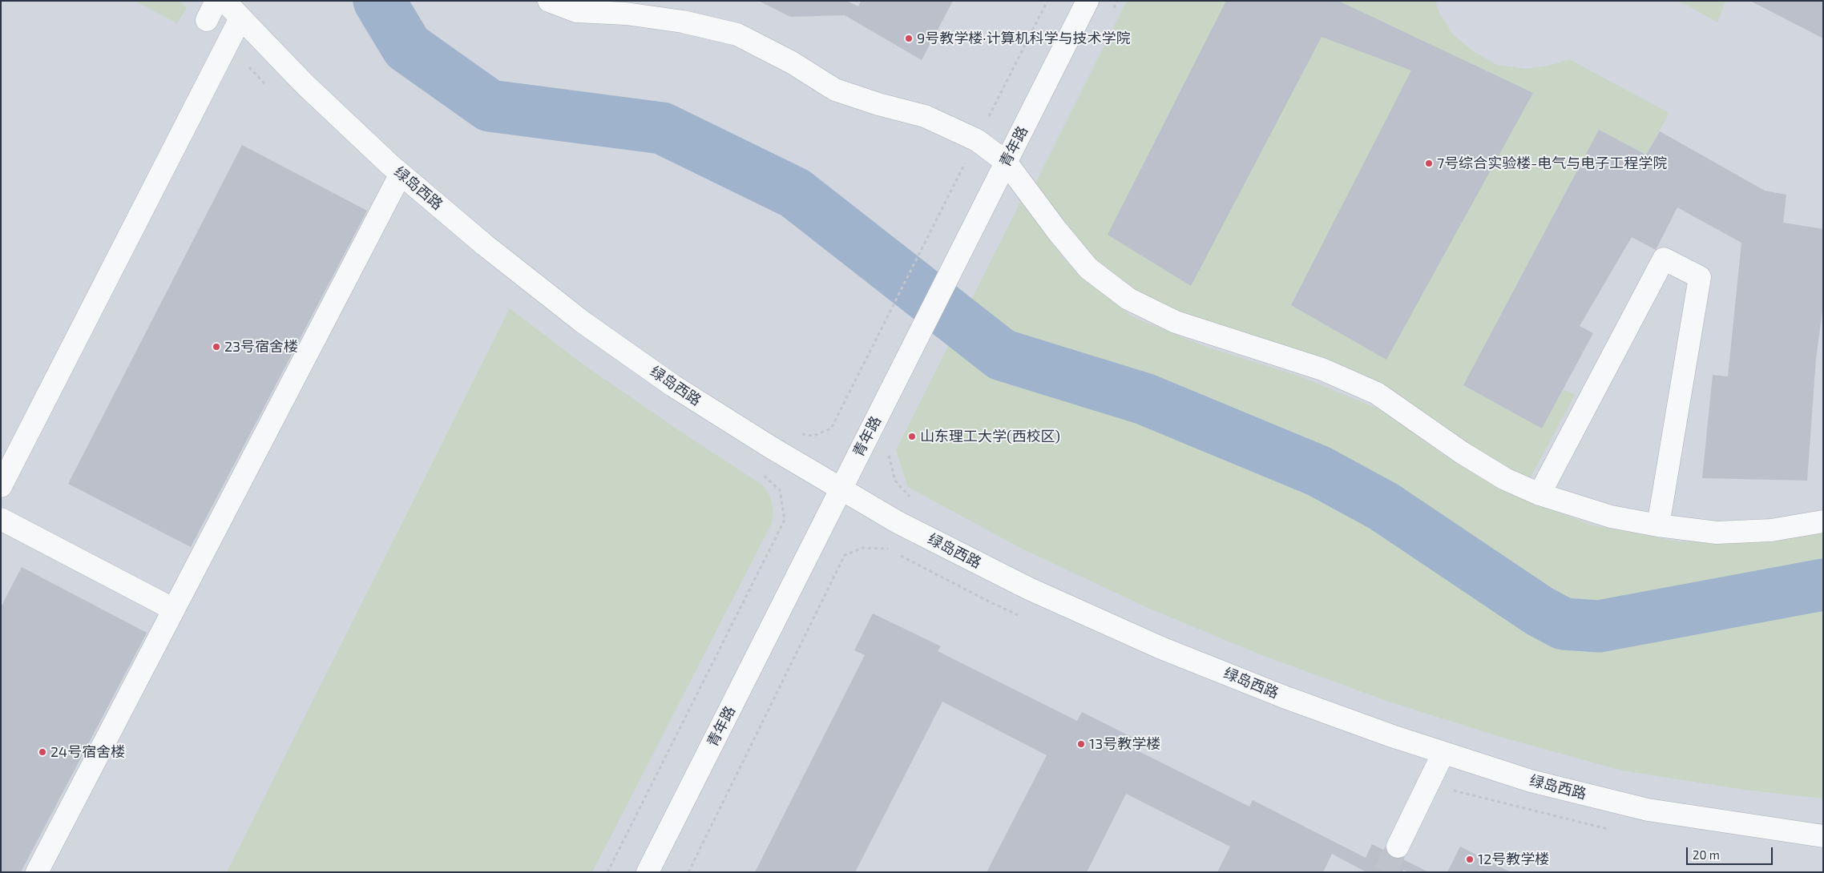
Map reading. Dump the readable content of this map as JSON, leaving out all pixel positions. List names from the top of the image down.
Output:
{
  "streets": {
    "street": ["青年路", "绿岛西路"]
  },
  "crossings": [
    ["青年路", "绿岛西路"]
  ],
  "places": [
    "9号教学楼·计算机科学与技术学院",
    "7号综合实验楼-电气与电子工程学院",
    "23号宿舍楼",
    "山东理工大学(西校区)",
    "13号教学楼",
    "24号宿舍楼",
    "12号教学楼"
  ],
  "scale_bar": "20 m"
}
